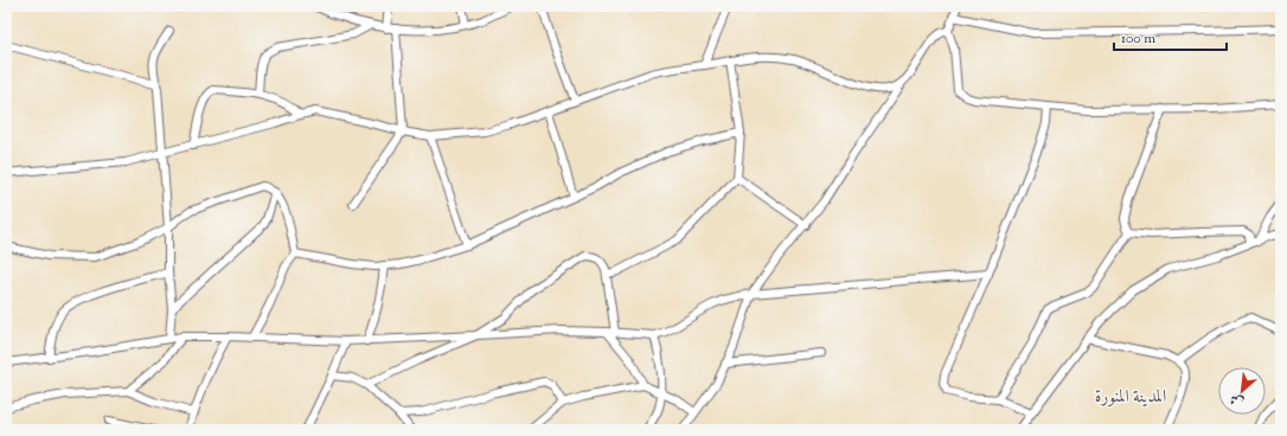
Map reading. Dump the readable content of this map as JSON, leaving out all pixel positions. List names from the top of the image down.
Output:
{
  "districts": ["المدينة المنورة"],
  "scale_bar": "100 m",
  "north": "bottom left"
}
